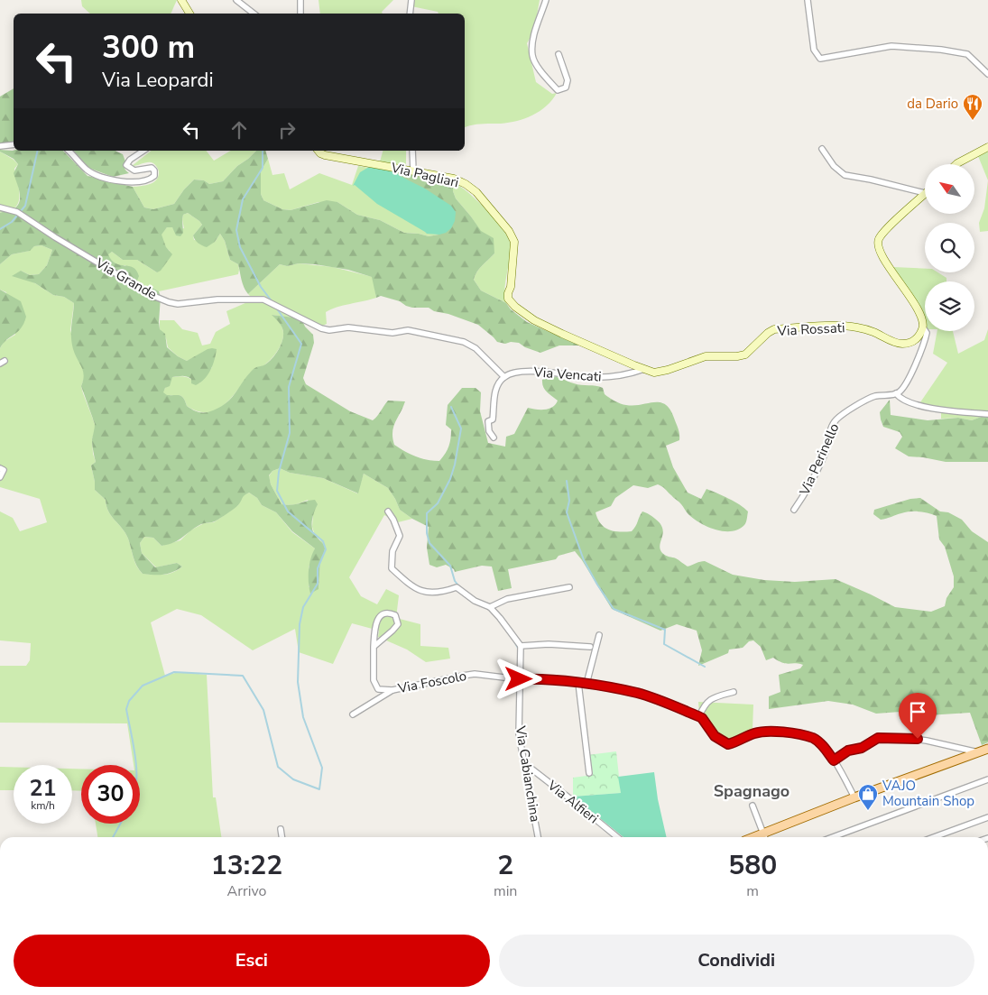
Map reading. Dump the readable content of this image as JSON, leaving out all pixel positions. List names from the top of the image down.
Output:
{
  "streets": {
    "street": [
      "Via Pagliari",
      "Via Grande",
      "Via Rossati",
      "Via Vencati",
      "Via Perinello",
      "Via Foscolo",
      "Via Cabianchina",
      "Via Alfieri"
    ]
  },
  "crossings": [
    ["Via Pagliari", "Via Rossati"],
    ["Via Pagliari", "Via Vencati"],
    ["Via Grande", "Via Vencati"],
    ["Via Rossati", "Via Vencati"],
    ["Via Foscolo", "Via Cabianchina"],
    ["Via Cabianchina", "Via Alfieri"]
  ],
  "districts": ["Spagnago"],
  "places": {
    "restaurant": ["da Dario"],
    "shop": ["VAJO Mountain Shop"]
  },
  "north": "top left",
  "page": {
    "turn": ["300 m", "Via Leopardi"],
    "speed": "21 km/h",
    "limit": "30",
    "eta": [
      "13:22",
      "Arrivo",
      "2",
      "min",
      "580",
      "m"
    ],
    "buttons": ["Esci", "Condividi"]
  }
}
